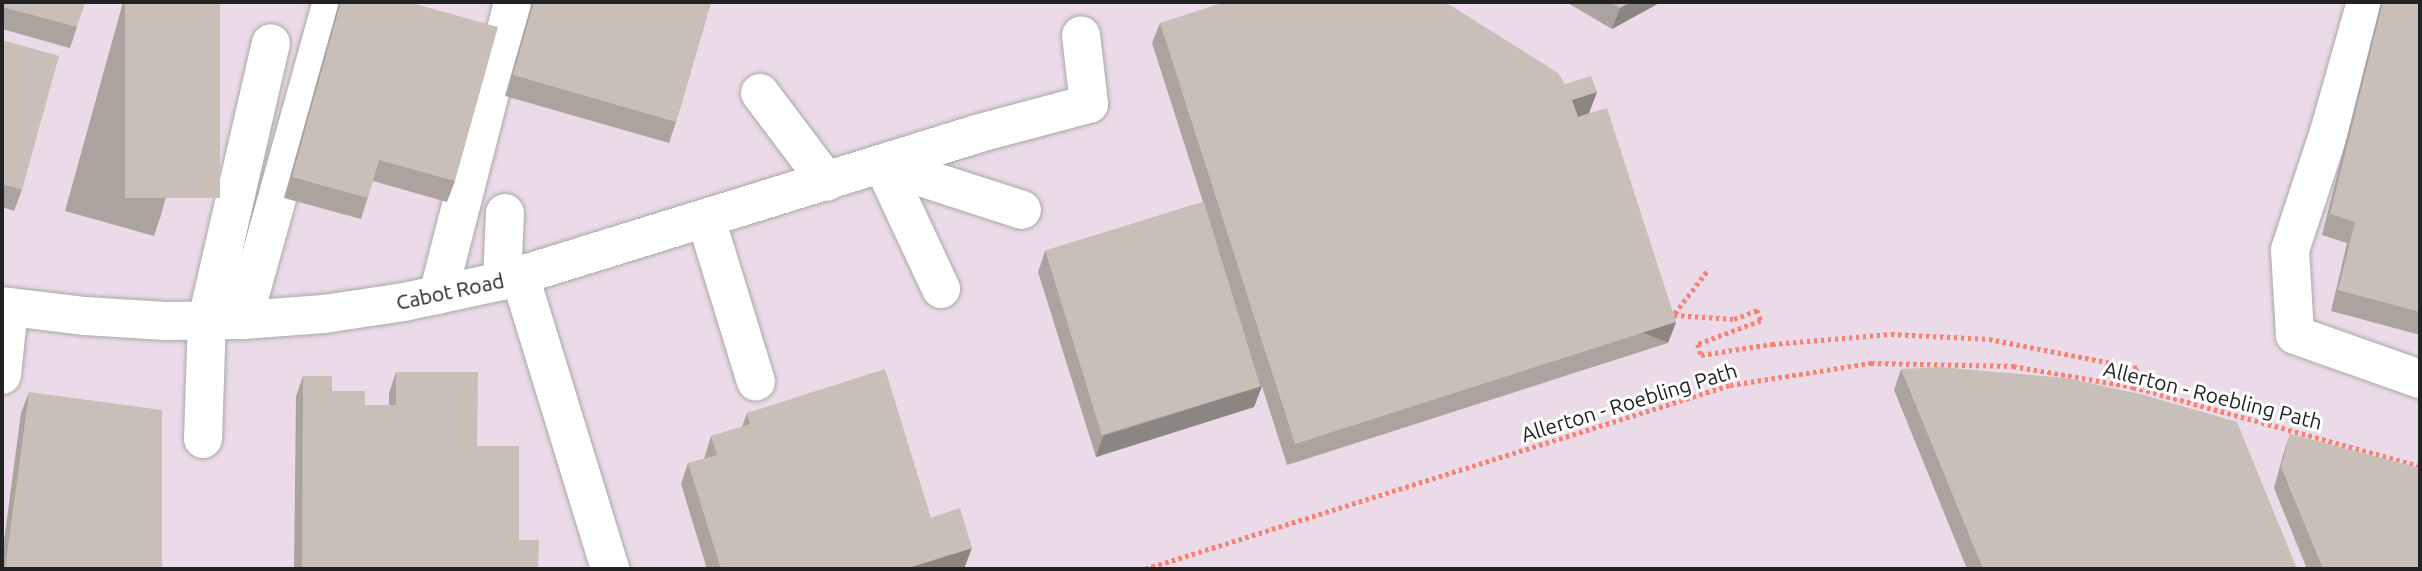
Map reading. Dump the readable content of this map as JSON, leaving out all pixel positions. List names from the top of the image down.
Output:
{
  "streets": {
    "street": ["Cabot Road"],
    "path": ["Allerton - Roebling Path"]
  }
}
